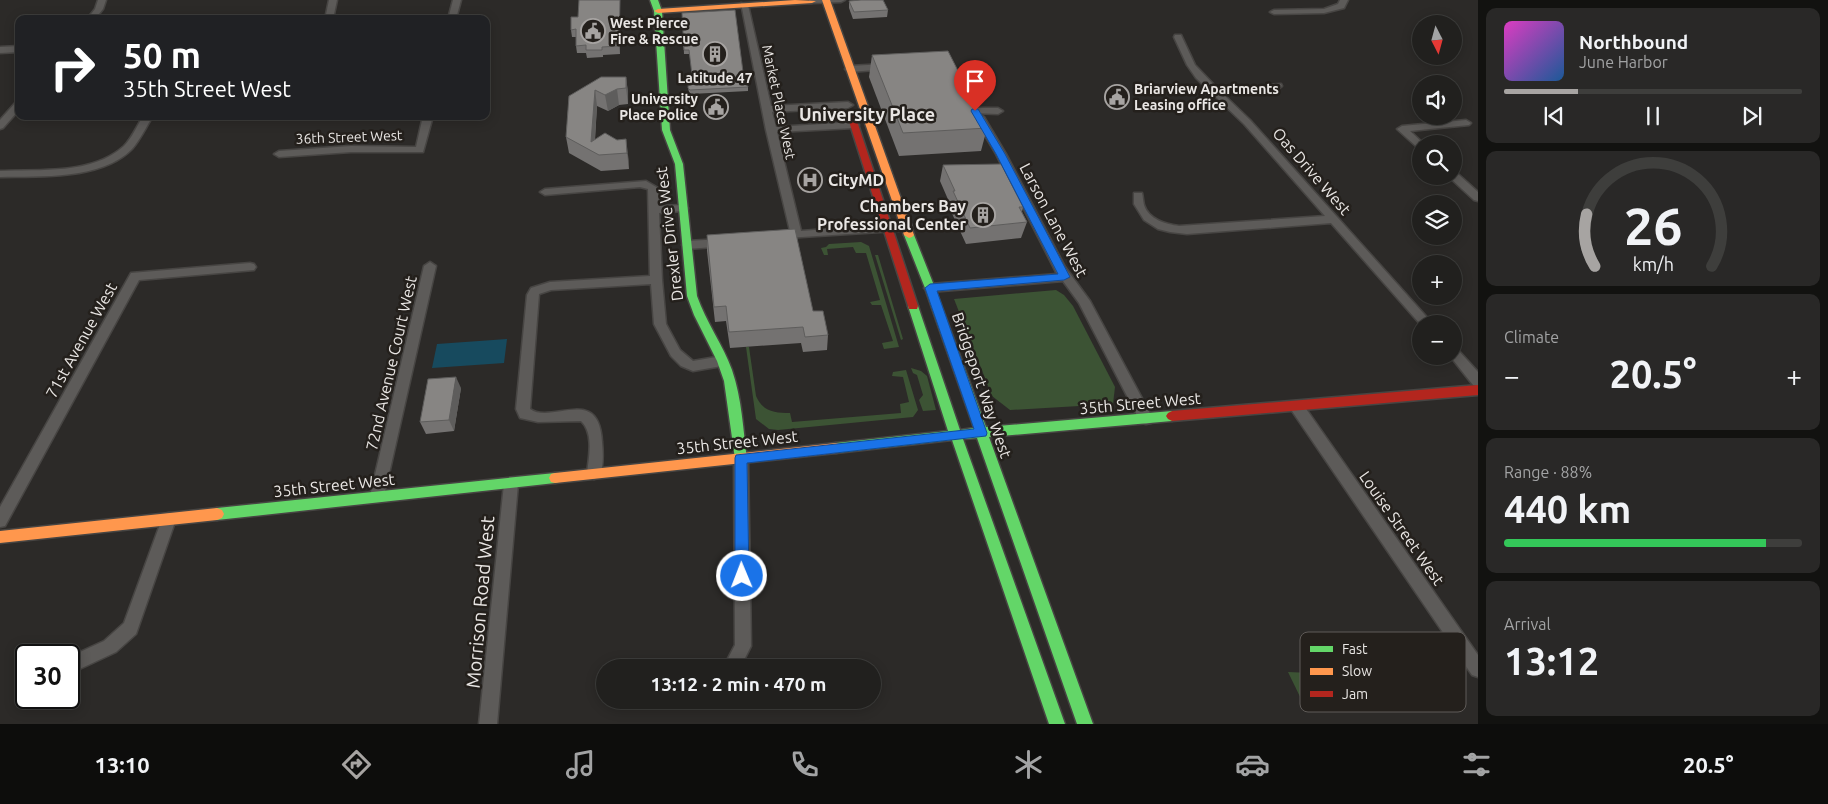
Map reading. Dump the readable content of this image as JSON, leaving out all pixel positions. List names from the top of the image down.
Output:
{
  "streets": {
    "street": [
      "Market Place West",
      "36th Street West",
      "Oas Drive West",
      "Larson Lane West",
      "Drexler Drive West",
      "71st Avenue West",
      "72nd Avenue Court West",
      "Bridgeport Way West",
      "35th Street West",
      "Louise Street West",
      "Morrison Road West"
    ]
  },
  "crossings": [
    ["Larson Lane West", "35th Street West"],
    ["Drexler Drive West", "35th Street West"],
    ["72nd Avenue Court West", "35th Street West"],
    ["Bridgeport Way West", "35th Street West"],
    ["35th Street West", "Louise Street West"],
    ["35th Street West", "Morrison Road West"]
  ],
  "districts": ["University Place"],
  "places": {
    "public building": ["West Pierce Fire & Rescue", "Briarview Apartments Leasing office", "University Place Police"],
    "building": ["Latitude 47", "Chambers Bay Professional Center"],
    "hospital": ["CityMD"]
  },
  "legend": ["Fast", "Slow", "Jam"],
  "north": "bottom",
  "page": {
    "map_buttons": ["+", "−"],
    "turn": ["50 m", "35th Street West"],
    "song": ["Northbound", "June Harbor"],
    "tile": [
      "Climate",
      ["Range · 88%", "440 km"],
      ["Arrival", "13:12"]
    ],
    "heat": ["−", "20.5°", "+"],
    "limit": "30",
    "trip": "13:12 · 2 min · 470 m",
    "tabs": ["13:10", "20.5°"],
    "gauge": ["26", "km/h"]
  }
}
